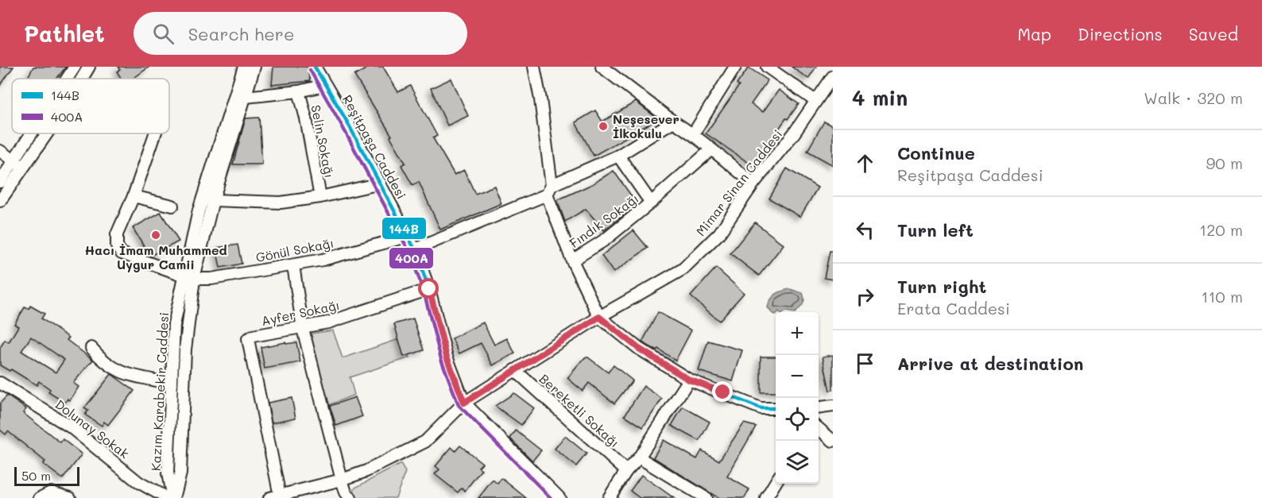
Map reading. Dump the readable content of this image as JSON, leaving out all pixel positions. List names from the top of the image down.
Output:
{
  "streets": {
    "street": [
      "Selin Sokağı",
      "Reşitpaşa Caddesi",
      "Mimar Sinan Caddesi",
      "Fındık Sokağı",
      "Gönül Sokağı",
      "Ayfer Sokağı",
      "Kazım Karabekir Caddesi",
      "Bereketli Sokağı",
      "Dolunay Sokak"
    ]
  },
  "crossings": [
    ["Reşitpaşa Caddesi", "Mimar Sinan Caddesi"],
    ["Reşitpaşa Caddesi", "Gönül Sokağı"],
    ["Reşitpaşa Caddesi", "Ayfer Sokağı"],
    ["Mimar Sinan Caddesi", "Bereketli Sokağı"],
    ["Gönül Sokağı", "Kazım Karabekir Caddesi"]
  ],
  "places": ["Neşesever İlkokulu", "Hacı İmam Muhammed Uygur Camii"],
  "lines": ["transit line 144B", "transit line 400A"],
  "legend": ["144B", "400A"],
  "scale_bar": "50 m",
  "page": {
    "header": "Pathlet",
    "search": "Search here",
    "nav": ["Map", "Directions", "Saved"],
    "heading": ["4 min", "Walk · 320 m"],
    "list": [
      ["Continue", "Reşitpaşa Caddesi", "90 m"],
      ["Turn left", "120 m"],
      ["Turn right", "Erata Caddesi", "110 m"],
      "Arrive at destination"
    ],
    "map_buttons": ["+", "−"],
    "scale": "50 m"
  }
}
